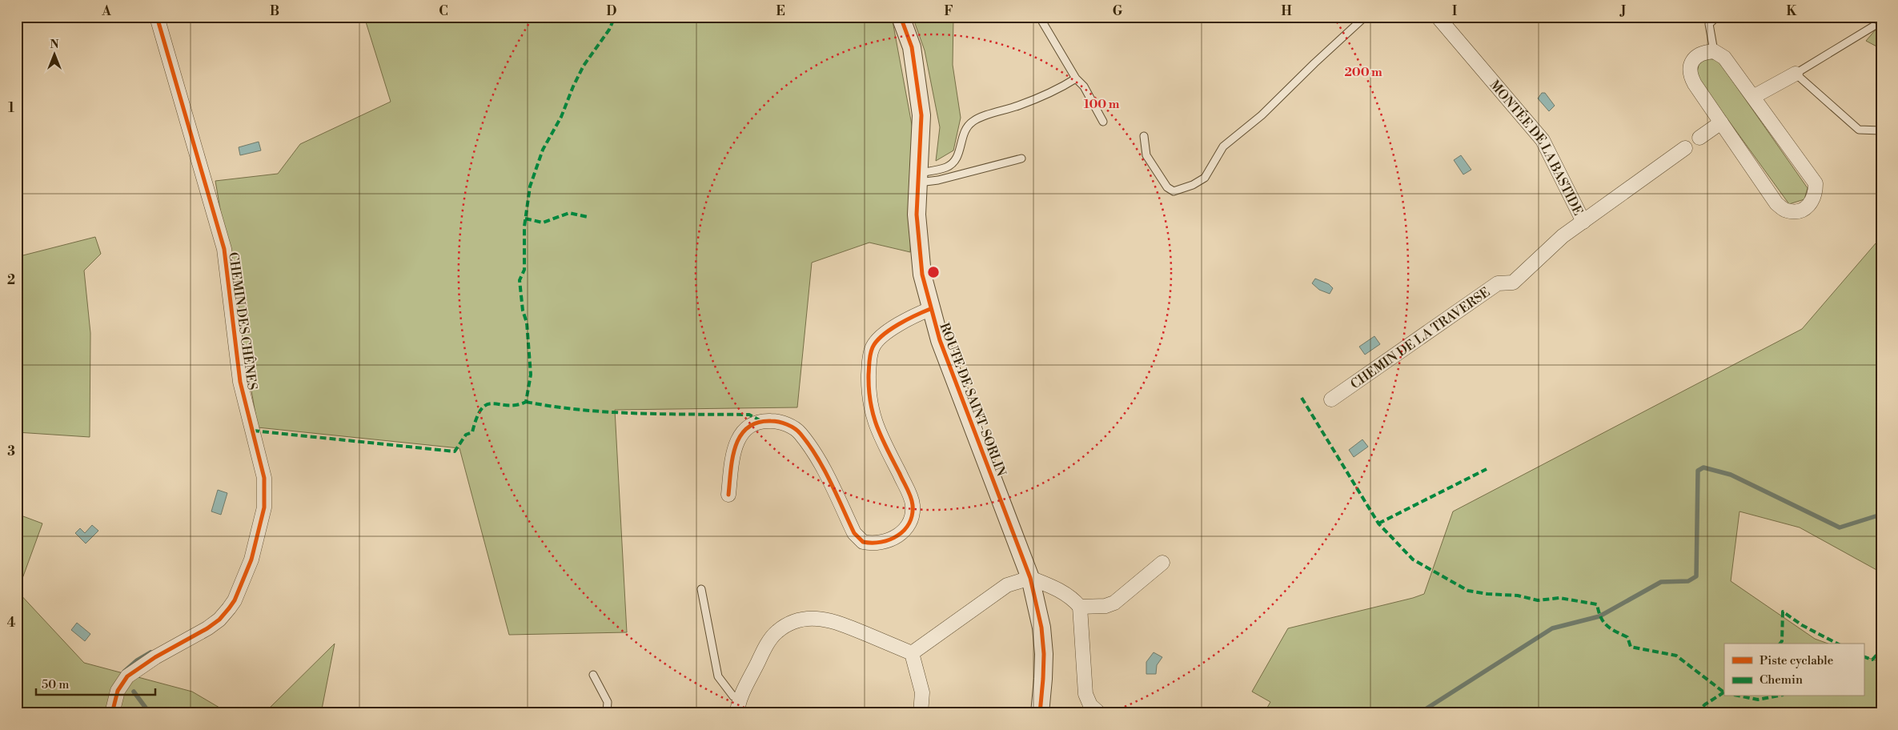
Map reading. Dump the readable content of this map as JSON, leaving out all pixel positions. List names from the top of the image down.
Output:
{
  "streets": {
    "street": [
      "MONTÉE DE LA BASTIDE",
      "CHEMIN DES CHÊNES",
      "CHEMIN DE LA TRAVERSE",
      "ROUTE DE SAINT-SORLIN"
    ]
  },
  "crossings": [
    ["MONTÉE DE LA BASTIDE", "CHEMIN DE LA TRAVERSE"]
  ],
  "legend": ["Piste cyclable", "Chemin"],
  "scale_bar": "50 m",
  "north": "top",
  "grid": {
    "columns": [
      "A",
      "B",
      "C",
      "D",
      "E",
      "F",
      "G",
      "H",
      "I",
      "J",
      "K"
    ],
    "rows": [
      "1",
      "2",
      "3",
      "4"
    ]
  },
  "rings": ["200 m", "100 m"]
}
